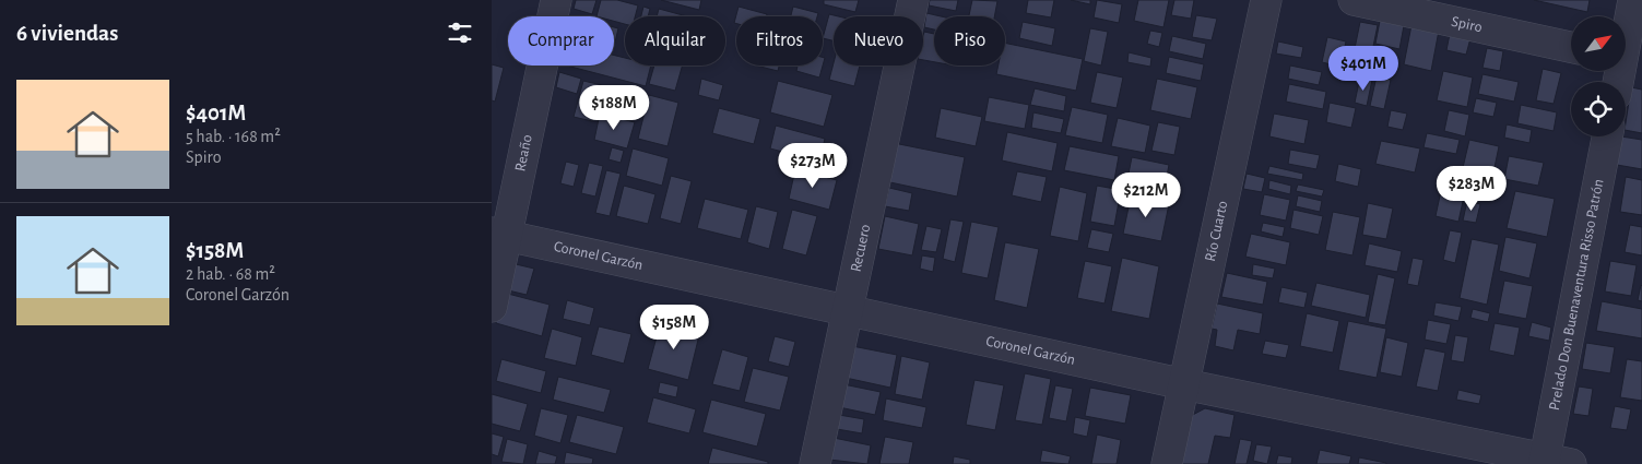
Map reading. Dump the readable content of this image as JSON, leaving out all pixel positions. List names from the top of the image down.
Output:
{
  "streets": {
    "street": [
      "Spiro",
      "Reaño",
      "Río Cuarto",
      "Recuero",
      "Coronel Garzón",
      "Prelado Don Buenaventura Risso Patrón"
    ]
  },
  "crossings": [
    ["Reaño", "Coronel Garzón"],
    ["Río Cuarto", "Coronel Garzón"],
    ["Recuero", "Coronel Garzón"],
    ["Coronel Garzón", "Prelado Don Buenaventura Risso Patrón"]
  ],
  "north": "top right",
  "page": {
    "heading": "6 viviendas",
    "chip": [
      "Comprar",
      "Alquilar",
      "Filtros",
      "Nuevo",
      "Piso"
    ],
    "price": [
      "$401M",
      "$188M",
      "$273M",
      "$283M",
      "$212M",
      "$158M"
    ],
    "list": [
      {
        "name": "$401M",
        "note": "5 hab. · 168 m² · Spiro"
      },
      {
        "name": "$158M",
        "note": "2 hab. · 68 m² · Coronel Garzón"
      }
    ]
  }
}
